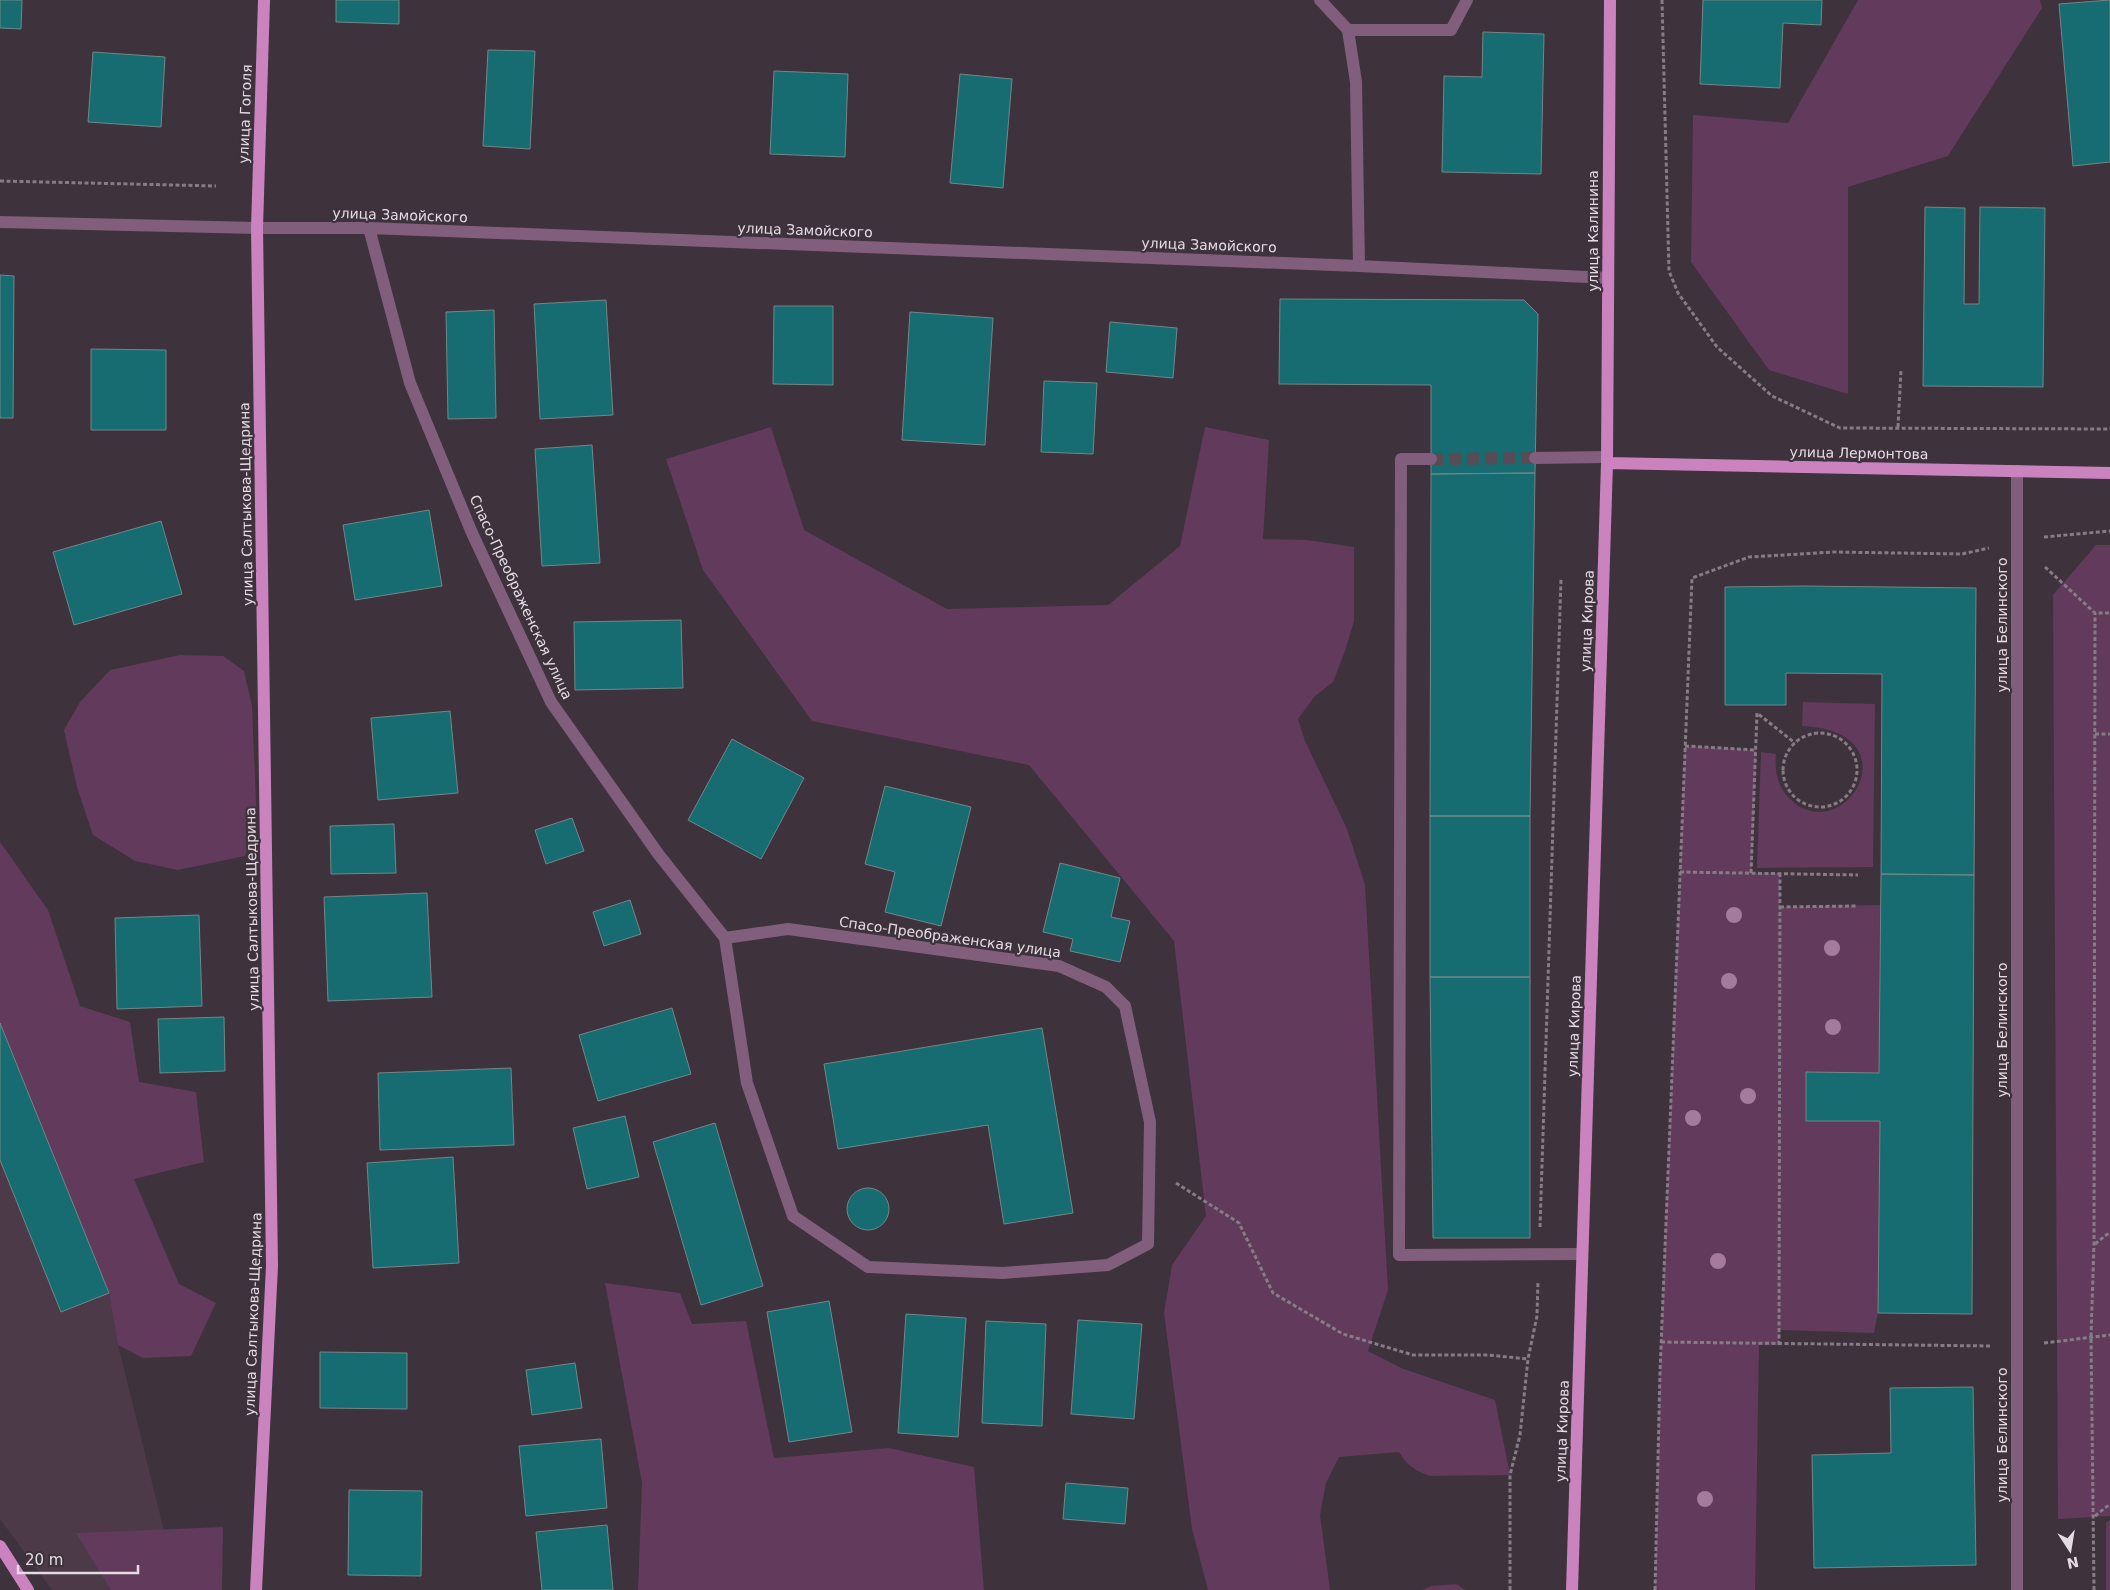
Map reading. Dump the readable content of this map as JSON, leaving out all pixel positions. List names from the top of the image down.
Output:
{
  "streets": {
    "main road": [
      "улица Гоголя",
      "улица Калинина",
      "улица Лермонтова",
      "улица Салтыкова-Щедрина",
      "улица Кирова"
    ],
    "street": ["улица Замойского", "Спасо-Преображенская улица", "улица Белинского"]
  },
  "crossings": [
    ["улица Гоголя", "улица Замойского"],
    ["улица Гоголя", "улица Салтыкова-Щедрина"],
    ["улица Замойского", "улица Калинина"],
    ["улица Замойского", "улица Салтыкова-Щедрина"],
    ["улица Замойского", "Спасо-Преображенская улица"],
    ["улица Калинина", "улица Лермонтова"],
    ["улица Калинина", "улица Кирова"],
    ["улица Лермонтова", "улица Кирова"],
    ["улица Лермонтова", "улица Белинского"]
  ],
  "scale_bar": "20 m",
  "north": "bottom"
}
